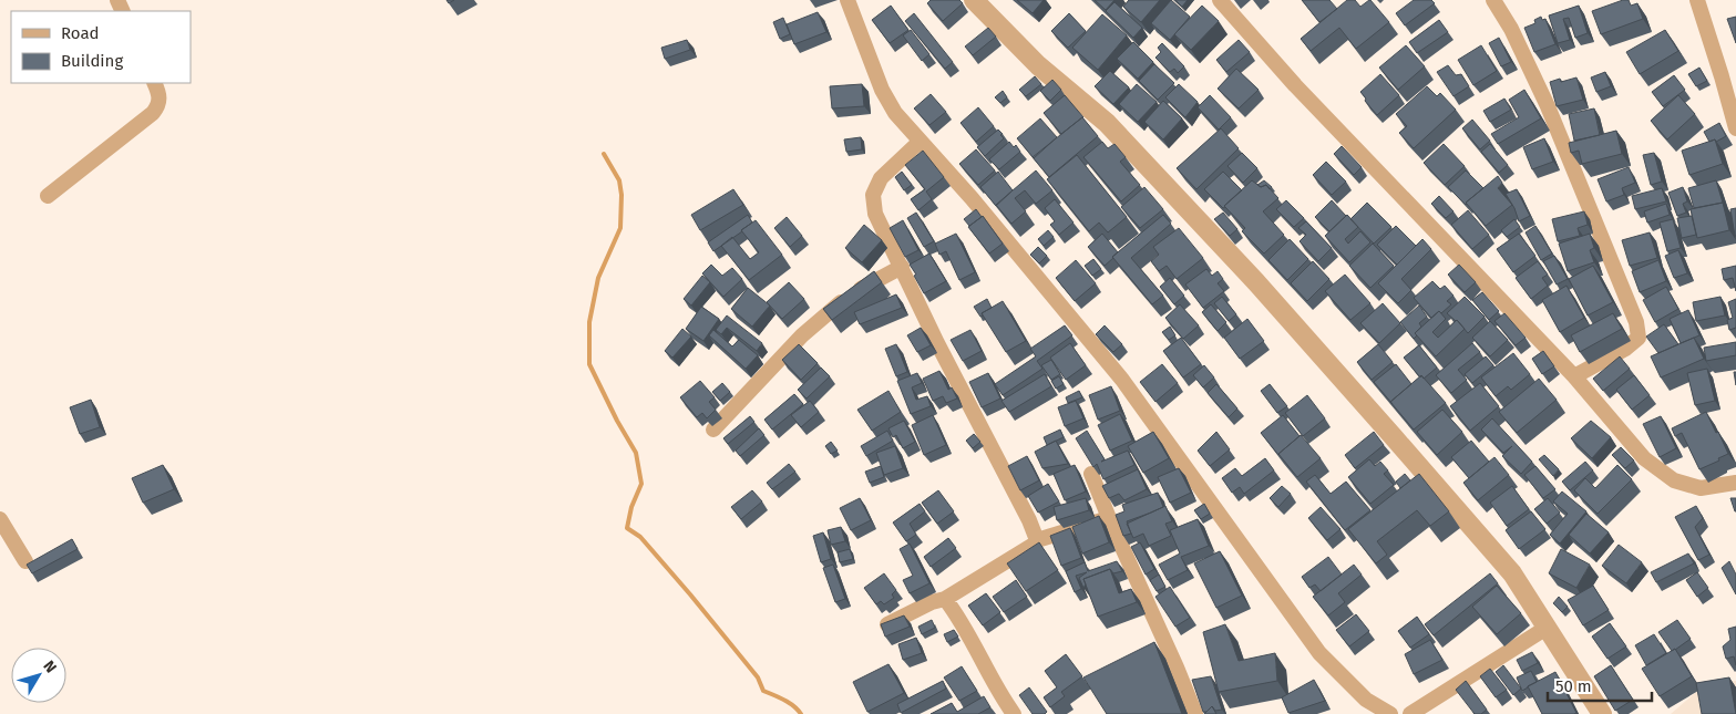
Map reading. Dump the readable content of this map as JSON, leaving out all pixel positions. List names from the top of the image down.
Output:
{
  "legend": ["Road", "Building"],
  "scale_bar": "50 m",
  "north": "top right"
}
